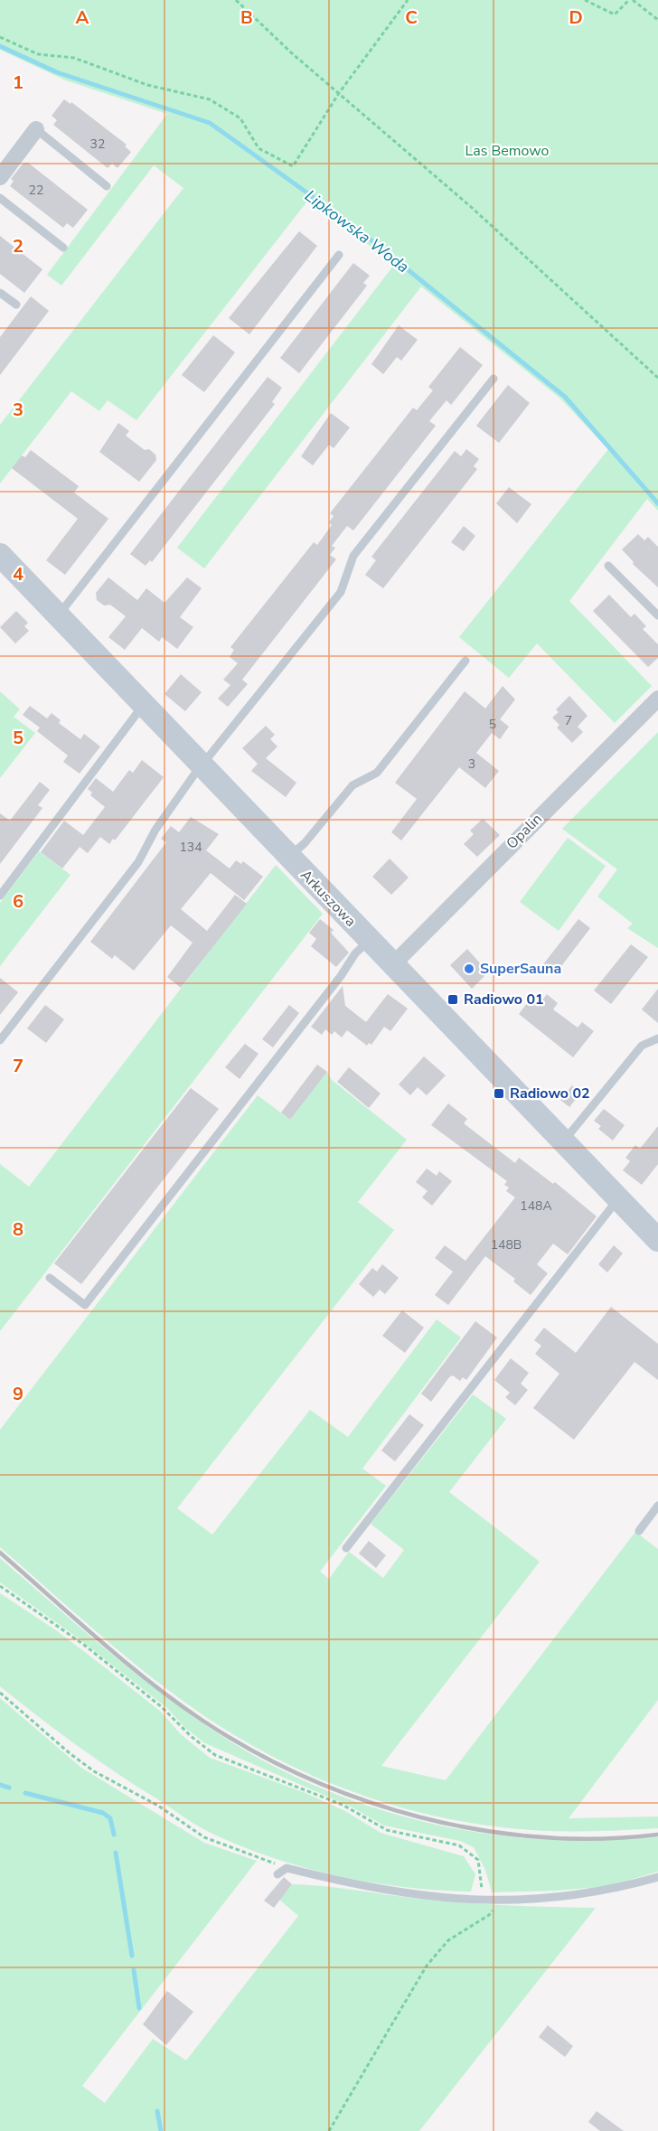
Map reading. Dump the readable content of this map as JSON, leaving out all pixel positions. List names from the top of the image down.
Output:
{
  "streets": {
    "main road": ["Arkuszowa"],
    "street": ["Opalin"]
  },
  "crossings": [
    ["Opalin", "Arkuszowa"]
  ],
  "water": ["Lipkowska Woda"],
  "parks": ["Las Bemowo"],
  "places": {
    "other": ["SuperSauna"],
    "transit": ["Radiowo 01", "Radiowo 02"]
  },
  "house_numbers": [
    "32",
    "22",
    "7",
    "5",
    "3",
    "134",
    "148A",
    "148B"
  ],
  "grid": {
    "columns": [
      "A",
      "B",
      "C",
      "D"
    ],
    "rows": [
      "1",
      "2",
      "3",
      "4",
      "5",
      "6",
      "7",
      "8",
      "9"
    ]
  }
}
